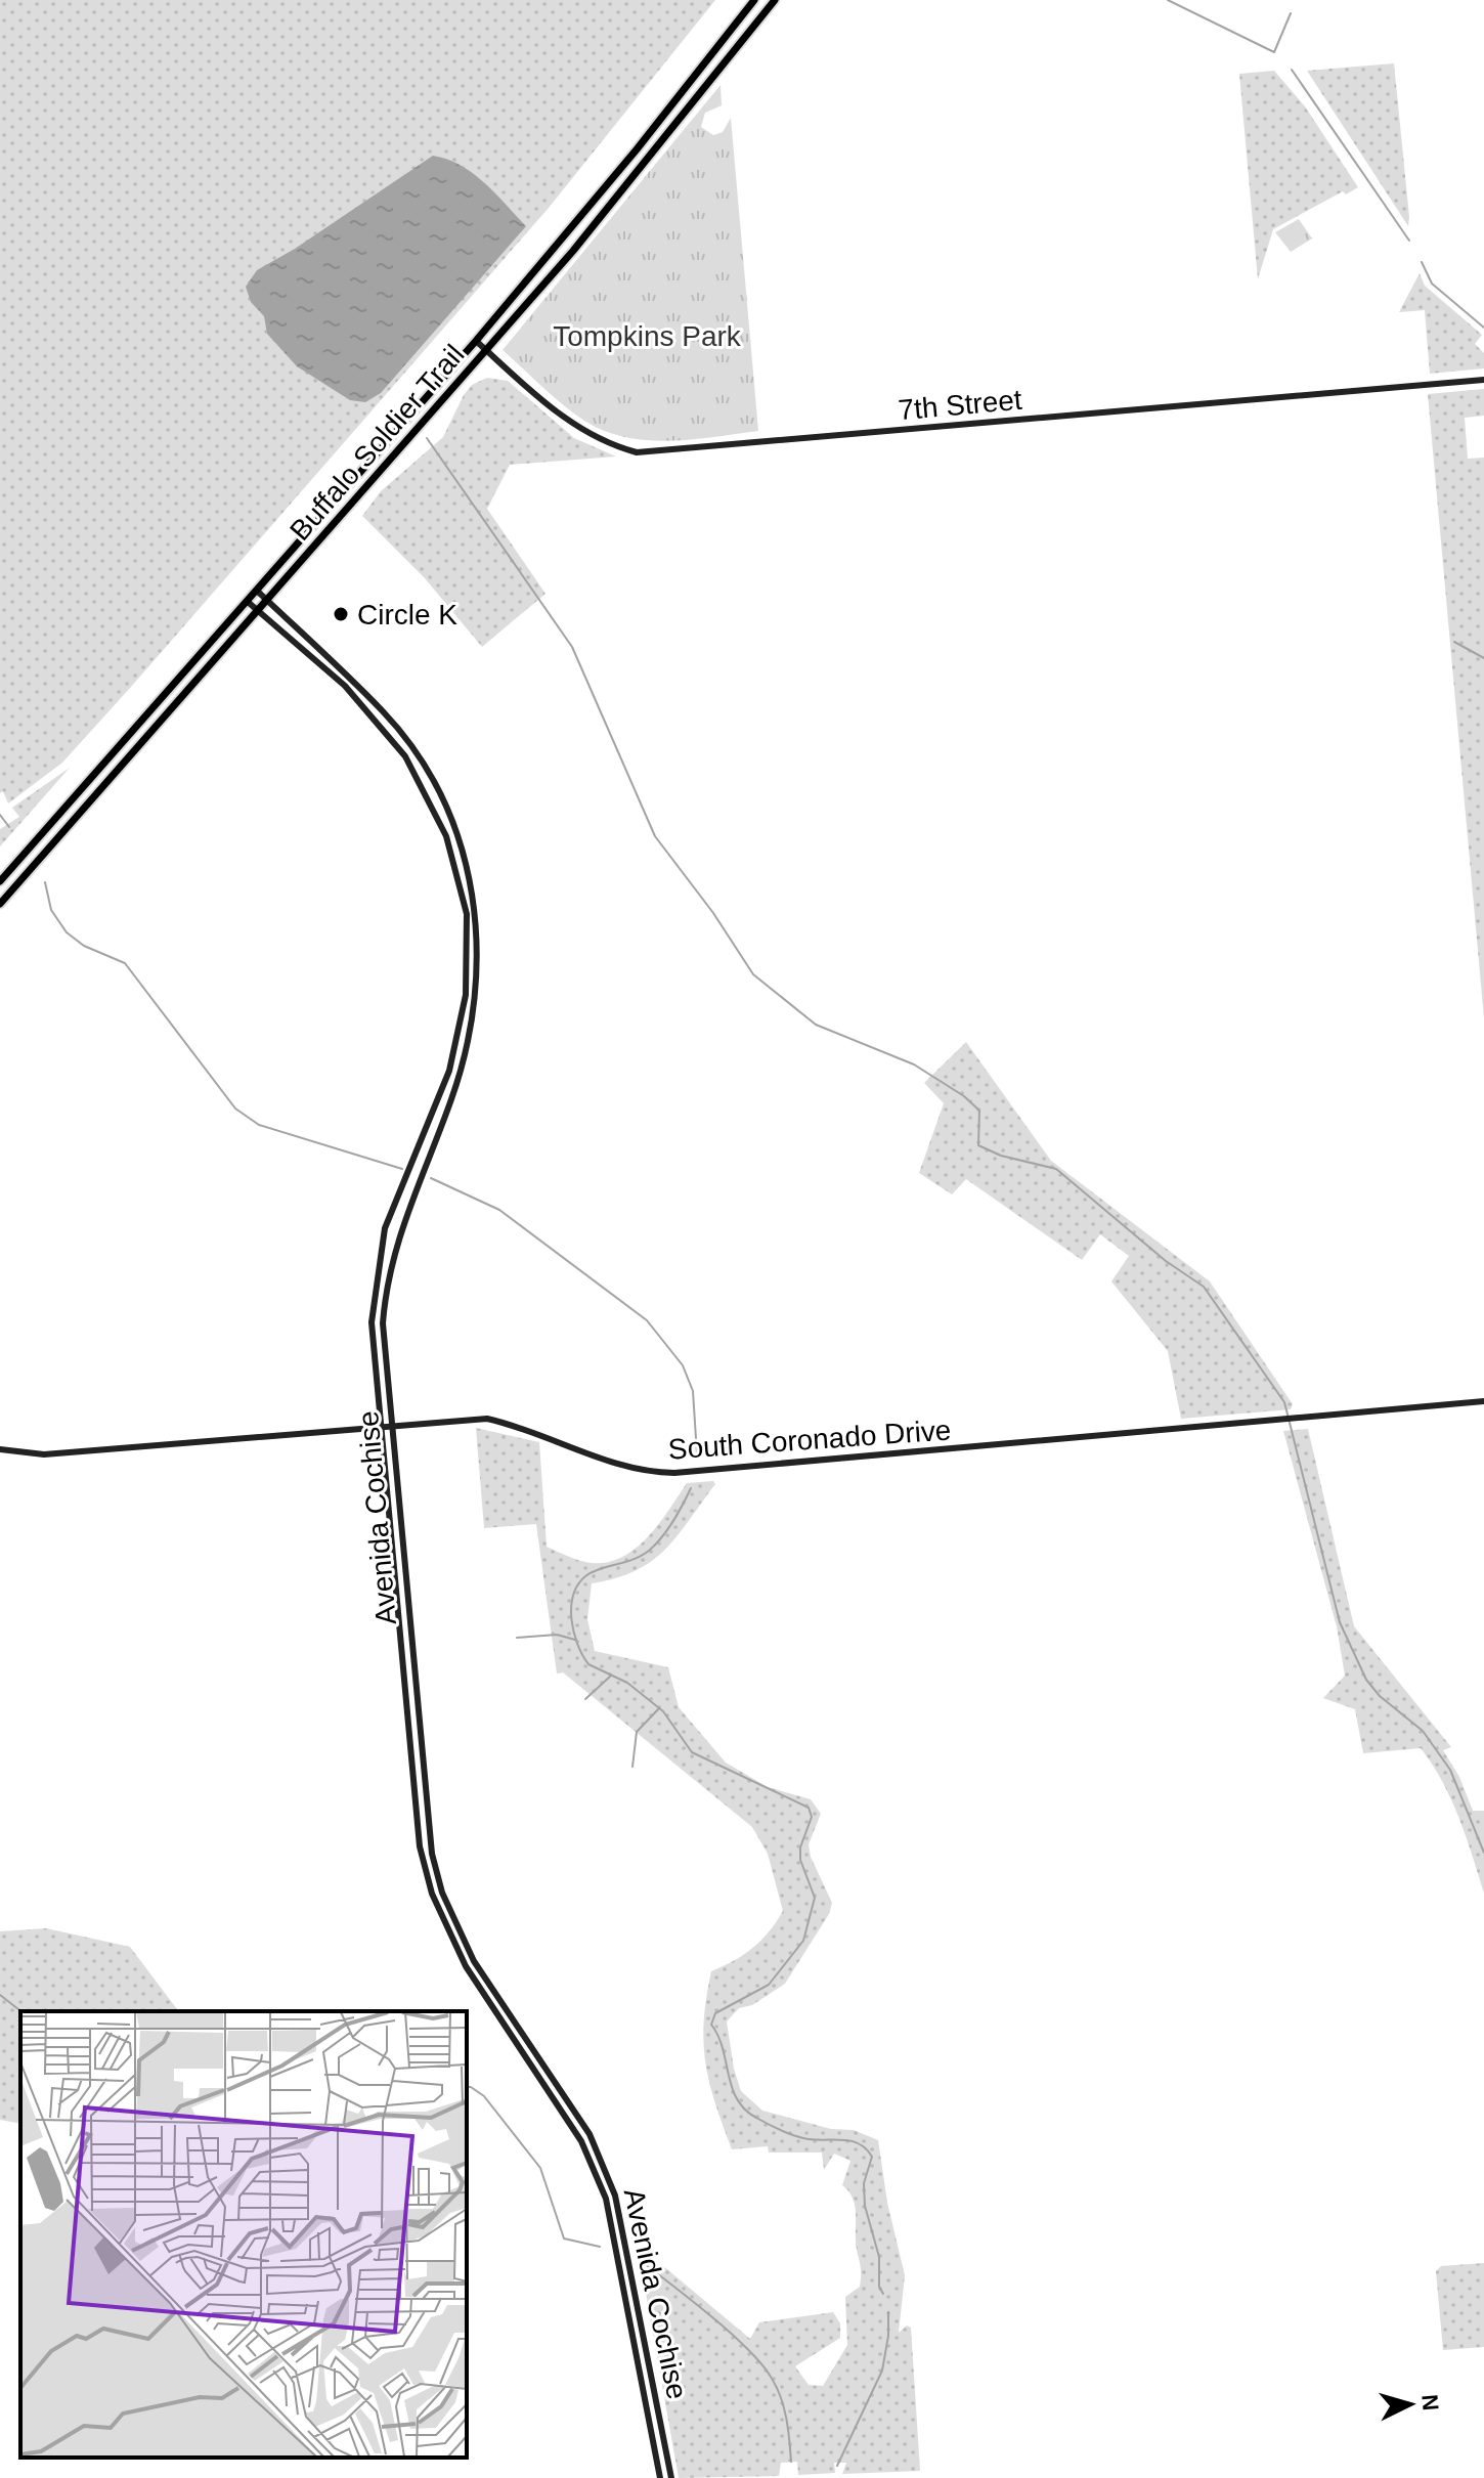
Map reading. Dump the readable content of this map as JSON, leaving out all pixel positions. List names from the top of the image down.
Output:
{
  "streets": {
    "main road": ["Buffalo Soldier Trail"],
    "street": ["7th Street", "South Coronado Drive", "Avenida Cochise"]
  },
  "crossings": [
    ["7th Street", "Buffalo Soldier Trail"],
    ["Buffalo Soldier Trail", "Avenida Cochise"],
    ["South Coronado Drive", "Avenida Cochise"]
  ],
  "parks": ["Tompkins Park"],
  "places": ["Circle K"],
  "north": "right"
}
